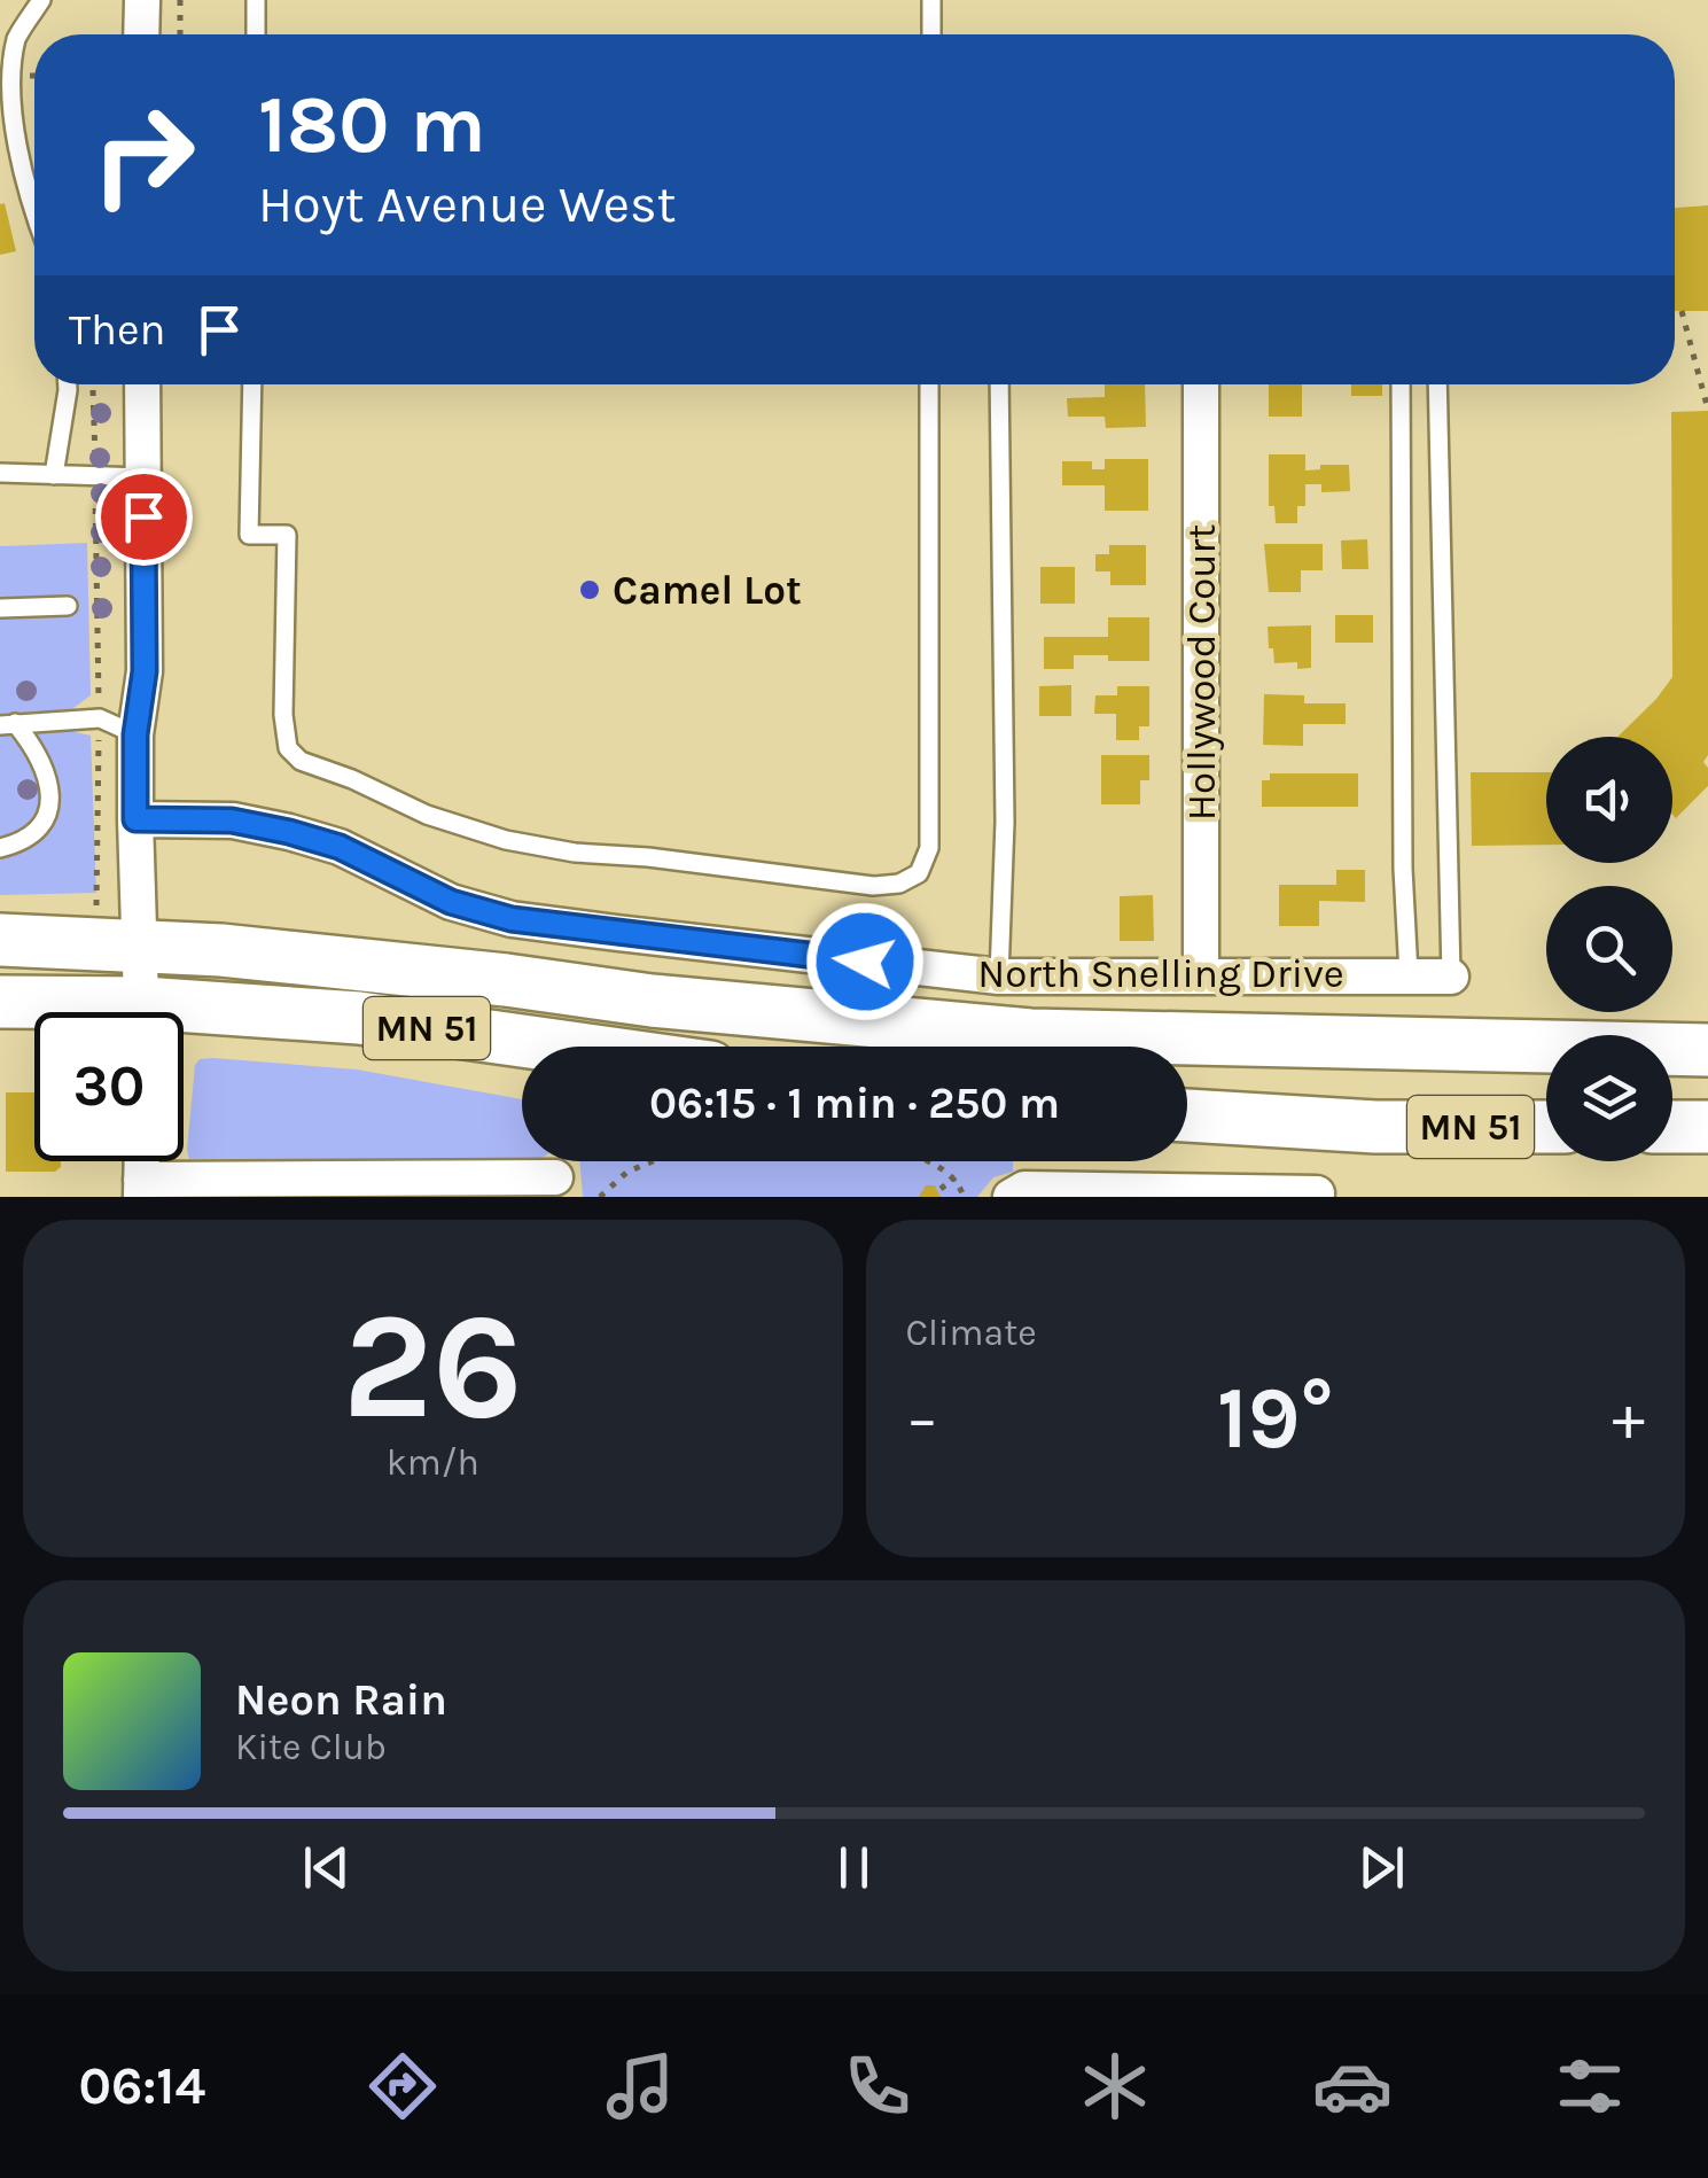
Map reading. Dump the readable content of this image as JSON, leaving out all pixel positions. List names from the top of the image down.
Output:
{
  "streets": {
    "main road": ["MN 51"],
    "street": ["Hollywood Court", "North Snelling Drive"]
  },
  "crossings": [
    ["Hollywood Court", "North Snelling Drive"]
  ],
  "places": ["Camel Lot"],
  "page": {
    "turn": ["180 m", "Hoyt Avenue West"],
    "then": "Then",
    "limit": "30",
    "trip": "06:15 · 1 min · 250 m",
    "tile": [
      ["26", "km/h"],
      "Climate"
    ],
    "heat": ["−", "19°", "+"],
    "song": ["Neon Rain", "Kite Club"],
    "tabs": "06:14"
  }
}
